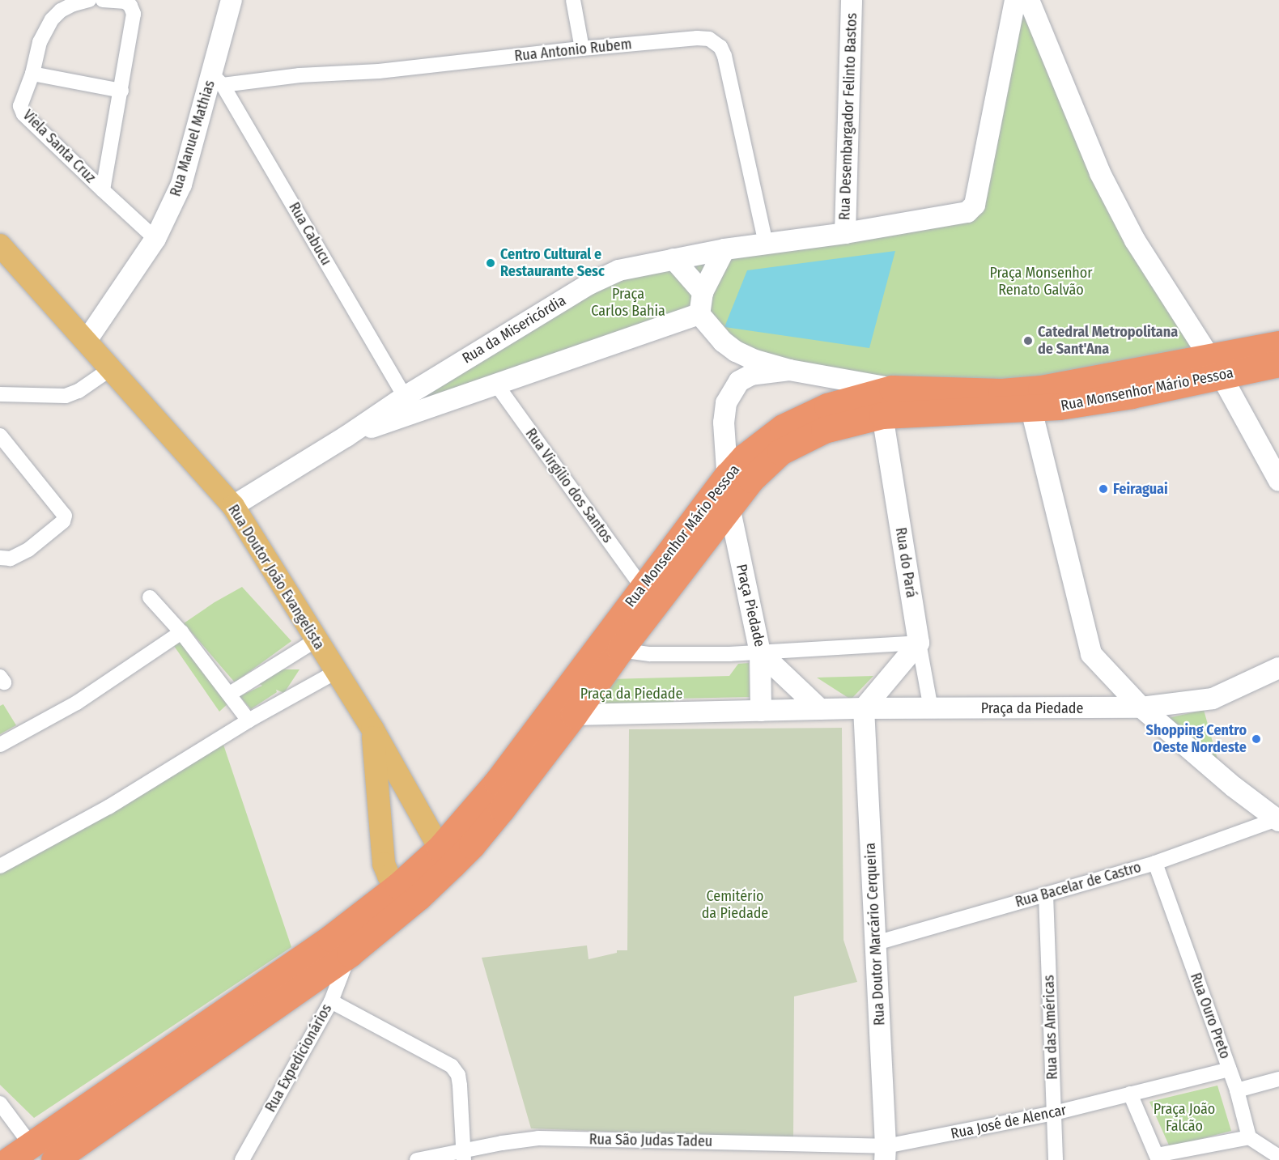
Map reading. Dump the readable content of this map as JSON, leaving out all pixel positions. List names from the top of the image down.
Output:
{
  "streets": {
    "highway": ["Rua Monsenhor Mário Pessoa"],
    "main road": ["Rua Doutor João Evangelista"],
    "street": [
      "Rua Antonio Rubem",
      "Rua Desembargador Felinto Bastos",
      "Rua Manuel Mathias",
      "Viela Santa Cruz",
      "Rua Cabucu",
      "Rua da Misericórdia",
      "Rua Virgílio dos Santos",
      "Rua do Pará",
      "Praça Piedade",
      "Praça da Piedade",
      "Rua Bacelar de Castro",
      "Rua Doutor Marcário Cerqueira",
      "Rua Ouro Preto",
      "Rua das Américas",
      "Rua Expedicionários",
      "Rua José de Alencar",
      "Rua São Judas Tadeu"
    ]
  },
  "crossings": [
    ["Rua Antonio Rubem", "Rua Manuel Mathias"],
    ["Rua Antonio Rubem", "Rua Cabucu"],
    ["Rua Manuel Mathias", "Viela Santa Cruz"],
    ["Rua Manuel Mathias", "Rua Cabucu"],
    ["Rua Manuel Mathias", "Rua Doutor João Evangelista"],
    ["Rua Cabucu", "Rua da Misericórdia"],
    ["Rua da Misericórdia", "Rua Virgílio dos Santos"],
    ["Rua da Misericórdia", "Rua Doutor João Evangelista"],
    ["Rua Monsenhor Mário Pessoa", "Rua Virgílio dos Santos"],
    ["Rua Monsenhor Mário Pessoa", "Rua do Pará"],
    ["Rua Monsenhor Mário Pessoa", "Rua Doutor João Evangelista"],
    ["Rua Monsenhor Mário Pessoa", "Praça Piedade"],
    ["Rua Monsenhor Mário Pessoa", "Praça da Piedade"],
    ["Rua do Pará", "Praça da Piedade"],
    ["Praça Piedade", "Praça da Piedade"],
    ["Praça da Piedade", "Rua Doutor Marcário Cerqueira"],
    ["Rua Bacelar de Castro", "Rua Doutor Marcário Cerqueira"],
    ["Rua Bacelar de Castro", "Rua Ouro Preto"],
    ["Rua Bacelar de Castro", "Rua das Américas"],
    ["Rua Doutor Marcário Cerqueira", "Rua José de Alencar"],
    ["Rua Doutor Marcário Cerqueira", "Rua São Judas Tadeu"],
    ["Rua das Américas", "Rua José de Alencar"],
    ["Rua José de Alencar", "Rua São Judas Tadeu"]
  ],
  "parks": [
    "Praça Monsenhor Renato Galvão",
    "Praça Carlos Bahia",
    "Praça da Piedade",
    "Cemitério da Piedade",
    "Praça João Falcão"
  ],
  "places": [
    "Centro Cultural e Restaurante Sesc",
    "Catedral Metropolitana de Sant'Ana",
    "Feiraguai",
    "Shopping Centro Oeste Nordeste"
  ]
}
